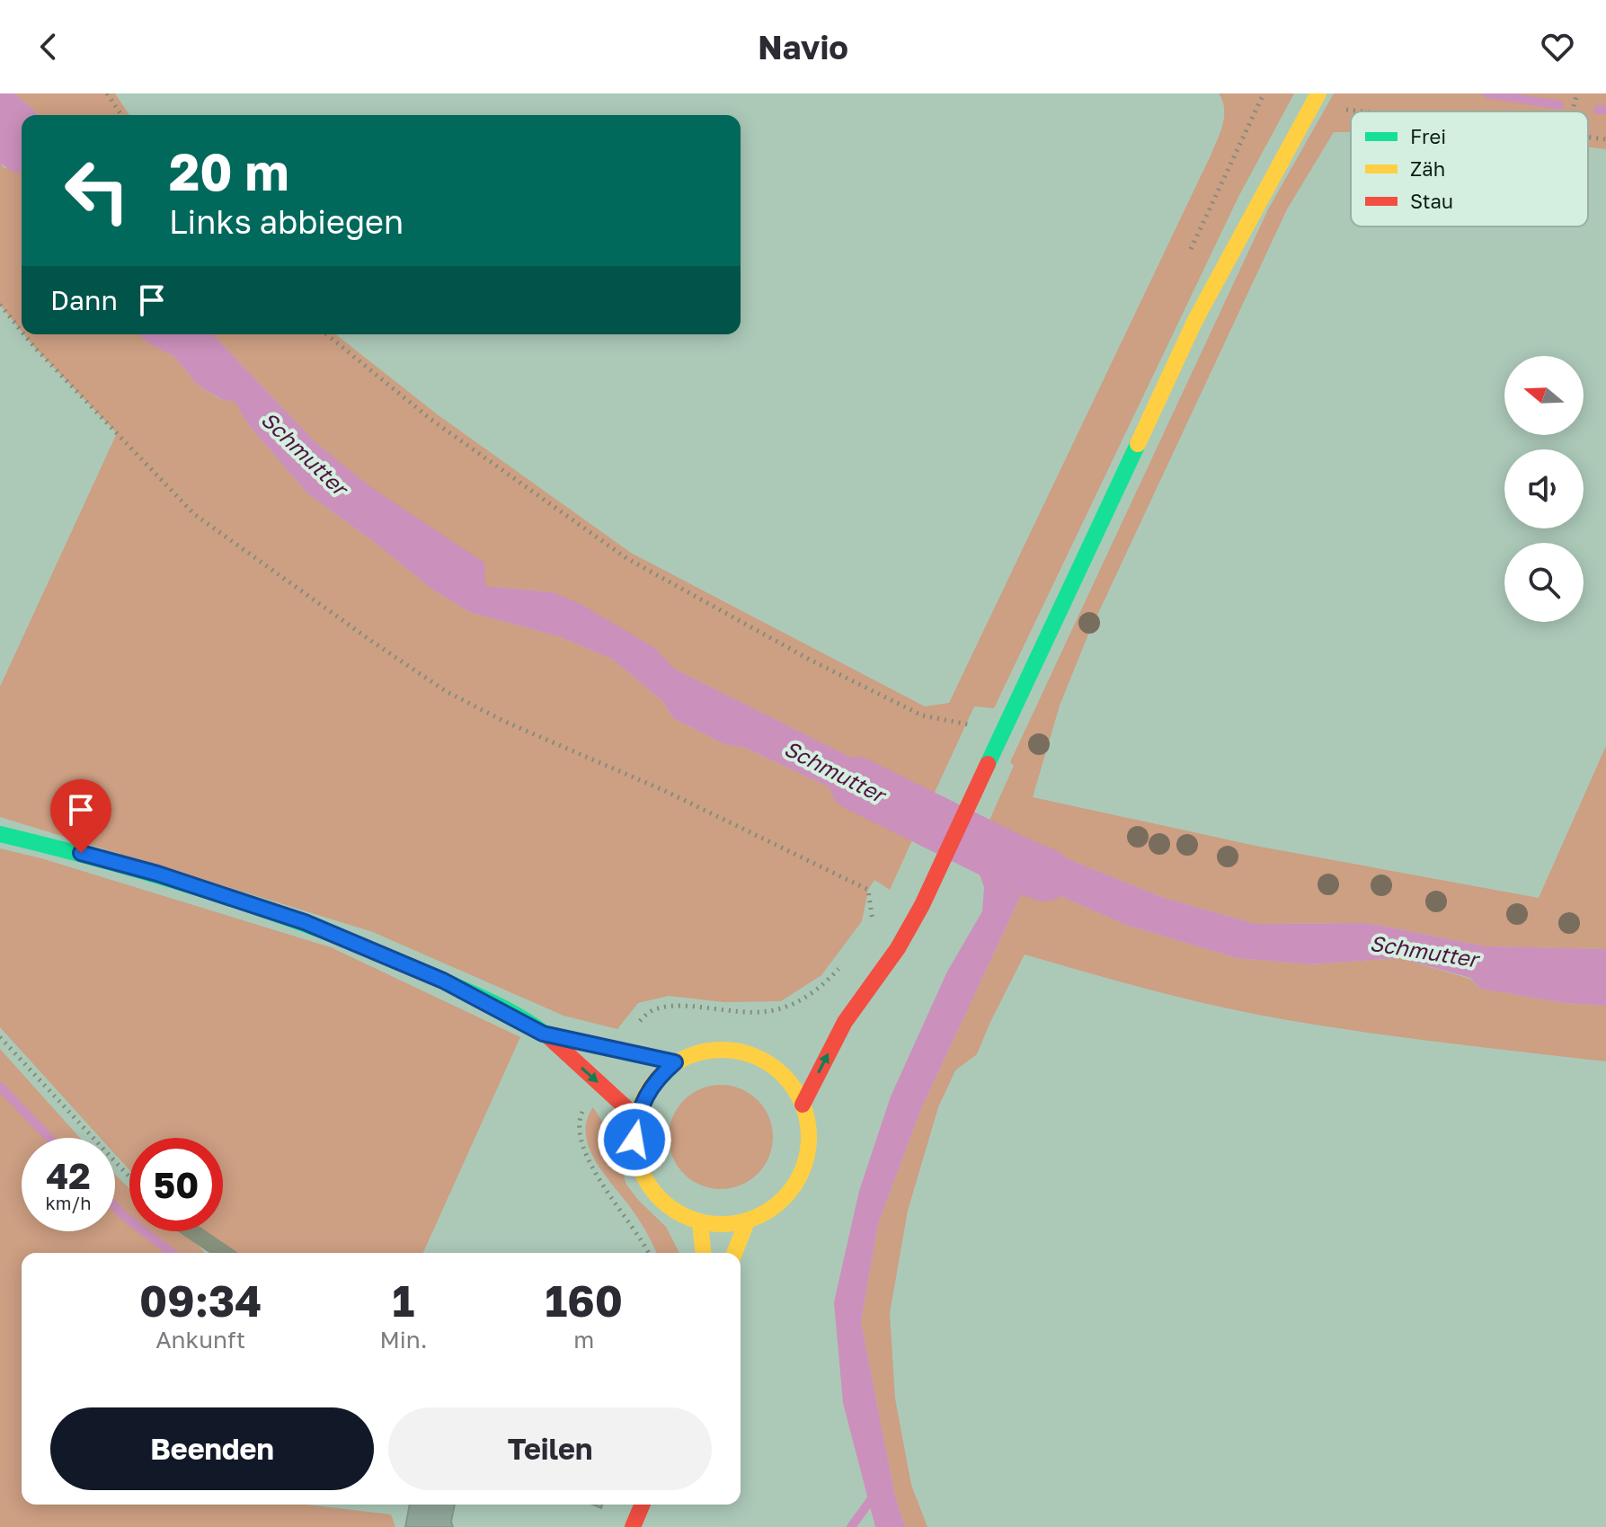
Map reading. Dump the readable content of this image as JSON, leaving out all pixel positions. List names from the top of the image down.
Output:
{
  "water": ["Schmutter"],
  "legend": ["Frei", "Zäh", "Stau"],
  "north": "left",
  "page": {
    "header": "Navio",
    "turn": ["20 m", "Links abbiegen"],
    "then": "Dann",
    "speed": "42 km/h",
    "limit": "50",
    "eta": [
      "09:34",
      "Ankunft",
      "1",
      "Min.",
      "160",
      "m"
    ],
    "buttons": ["Beenden", "Teilen"]
  }
}
